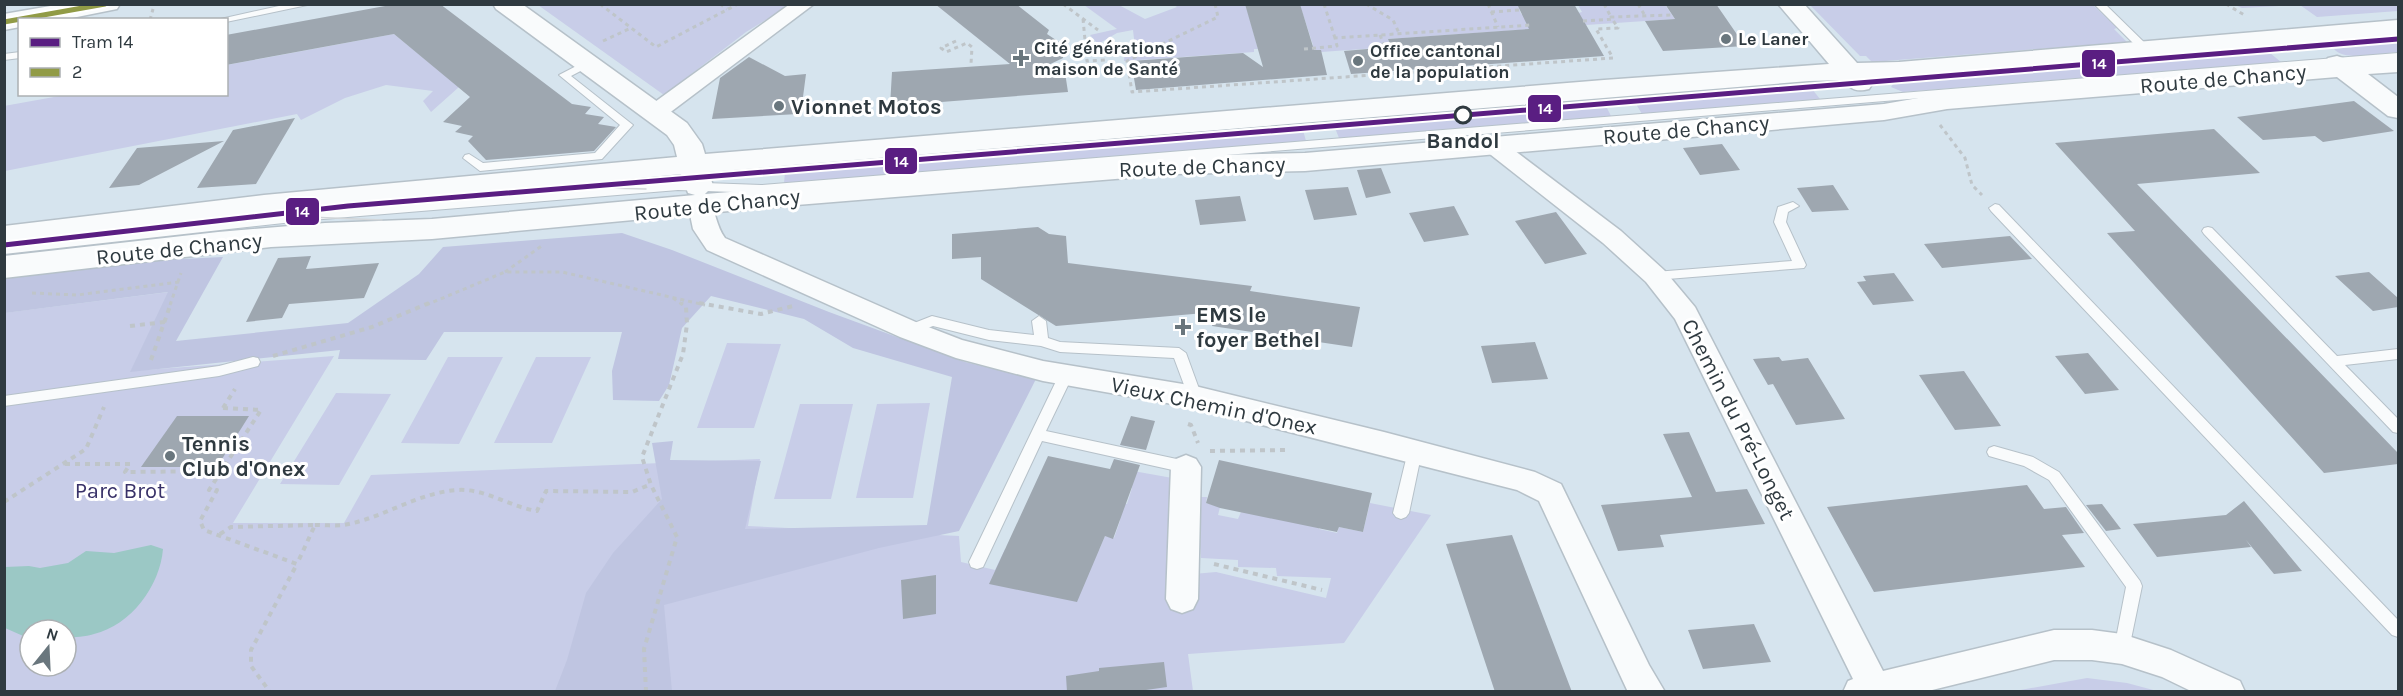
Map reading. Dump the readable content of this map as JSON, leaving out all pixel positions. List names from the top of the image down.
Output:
{
  "streets": {
    "main road": ["Route de Chancy"],
    "street": ["Vieux Chemin d'Onex", "Chemin du Pré-Longet"]
  },
  "crossings": [
    ["Route de Chancy", "Vieux Chemin d'Onex"],
    ["Route de Chancy", "Chemin du Pré-Longet"]
  ],
  "parks": ["Parc Brot"],
  "places": {
    "other": [
      "Le Laner",
      "Office cantonal de la population",
      "Vionnet Motos",
      "Bandol",
      "Tennis Club d'Onex"
    ],
    "health": ["Cité générations maison de Santé", "EMS le foyer Bethel"]
  },
  "lines": ["transit line 2", "tram line 14"],
  "legend": ["Tram 14", "2"],
  "north": "top"
}
